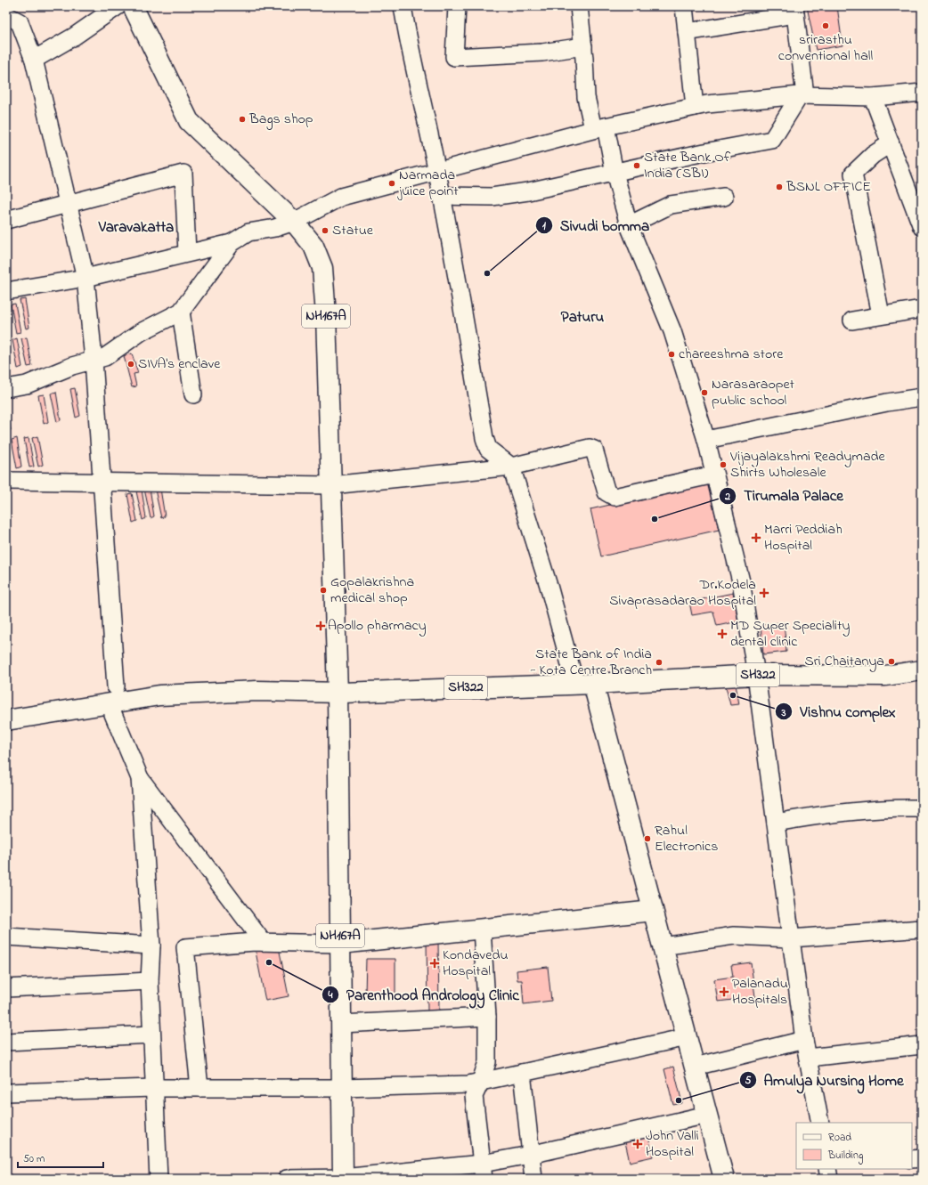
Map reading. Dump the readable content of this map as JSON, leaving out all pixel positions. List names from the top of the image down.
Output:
{
  "streets": {
    "main road": ["NH167A", "SH322"]
  },
  "crossings": [
    ["NH167A", "SH322"]
  ],
  "districts": ["Varavakatta", "Paturu"],
  "places": {
    "other": [
      "srirasthu conventional hall",
      "Bags shop",
      "State Bank Of India (SBI)",
      "Narmada juice point",
      "BSNL OFFICE",
      "Statue",
      "Sivudi bomma",
      "chareeshma store",
      "SIVA's enclave",
      "Narasaraopet public school",
      "Vijayalakshmi Readymade Shirts Wholesale",
      "Tirumala Palace",
      "Gopalakrishna medical shop",
      "Sri Chaitanya",
      "State Bank of India - Kota Centre Branch",
      "Vishnu complex",
      "Rahul Electronics",
      "Parenthood Andrology Clinic",
      "Amulya Nursing Home"
    ],
    "health": [
      "Marri Peddiah Hospital",
      "Dr.Kodela Sivaprasadarao Hospital",
      "Apollo pharmacy",
      "MD Super Speciality dental clinic",
      "Kondavedu Hospital",
      "Palanadu Hospitals",
      "John Valli Hospital"
    ]
  },
  "legend": ["Road", "Building"],
  "scale_bar": "50 m"
}
